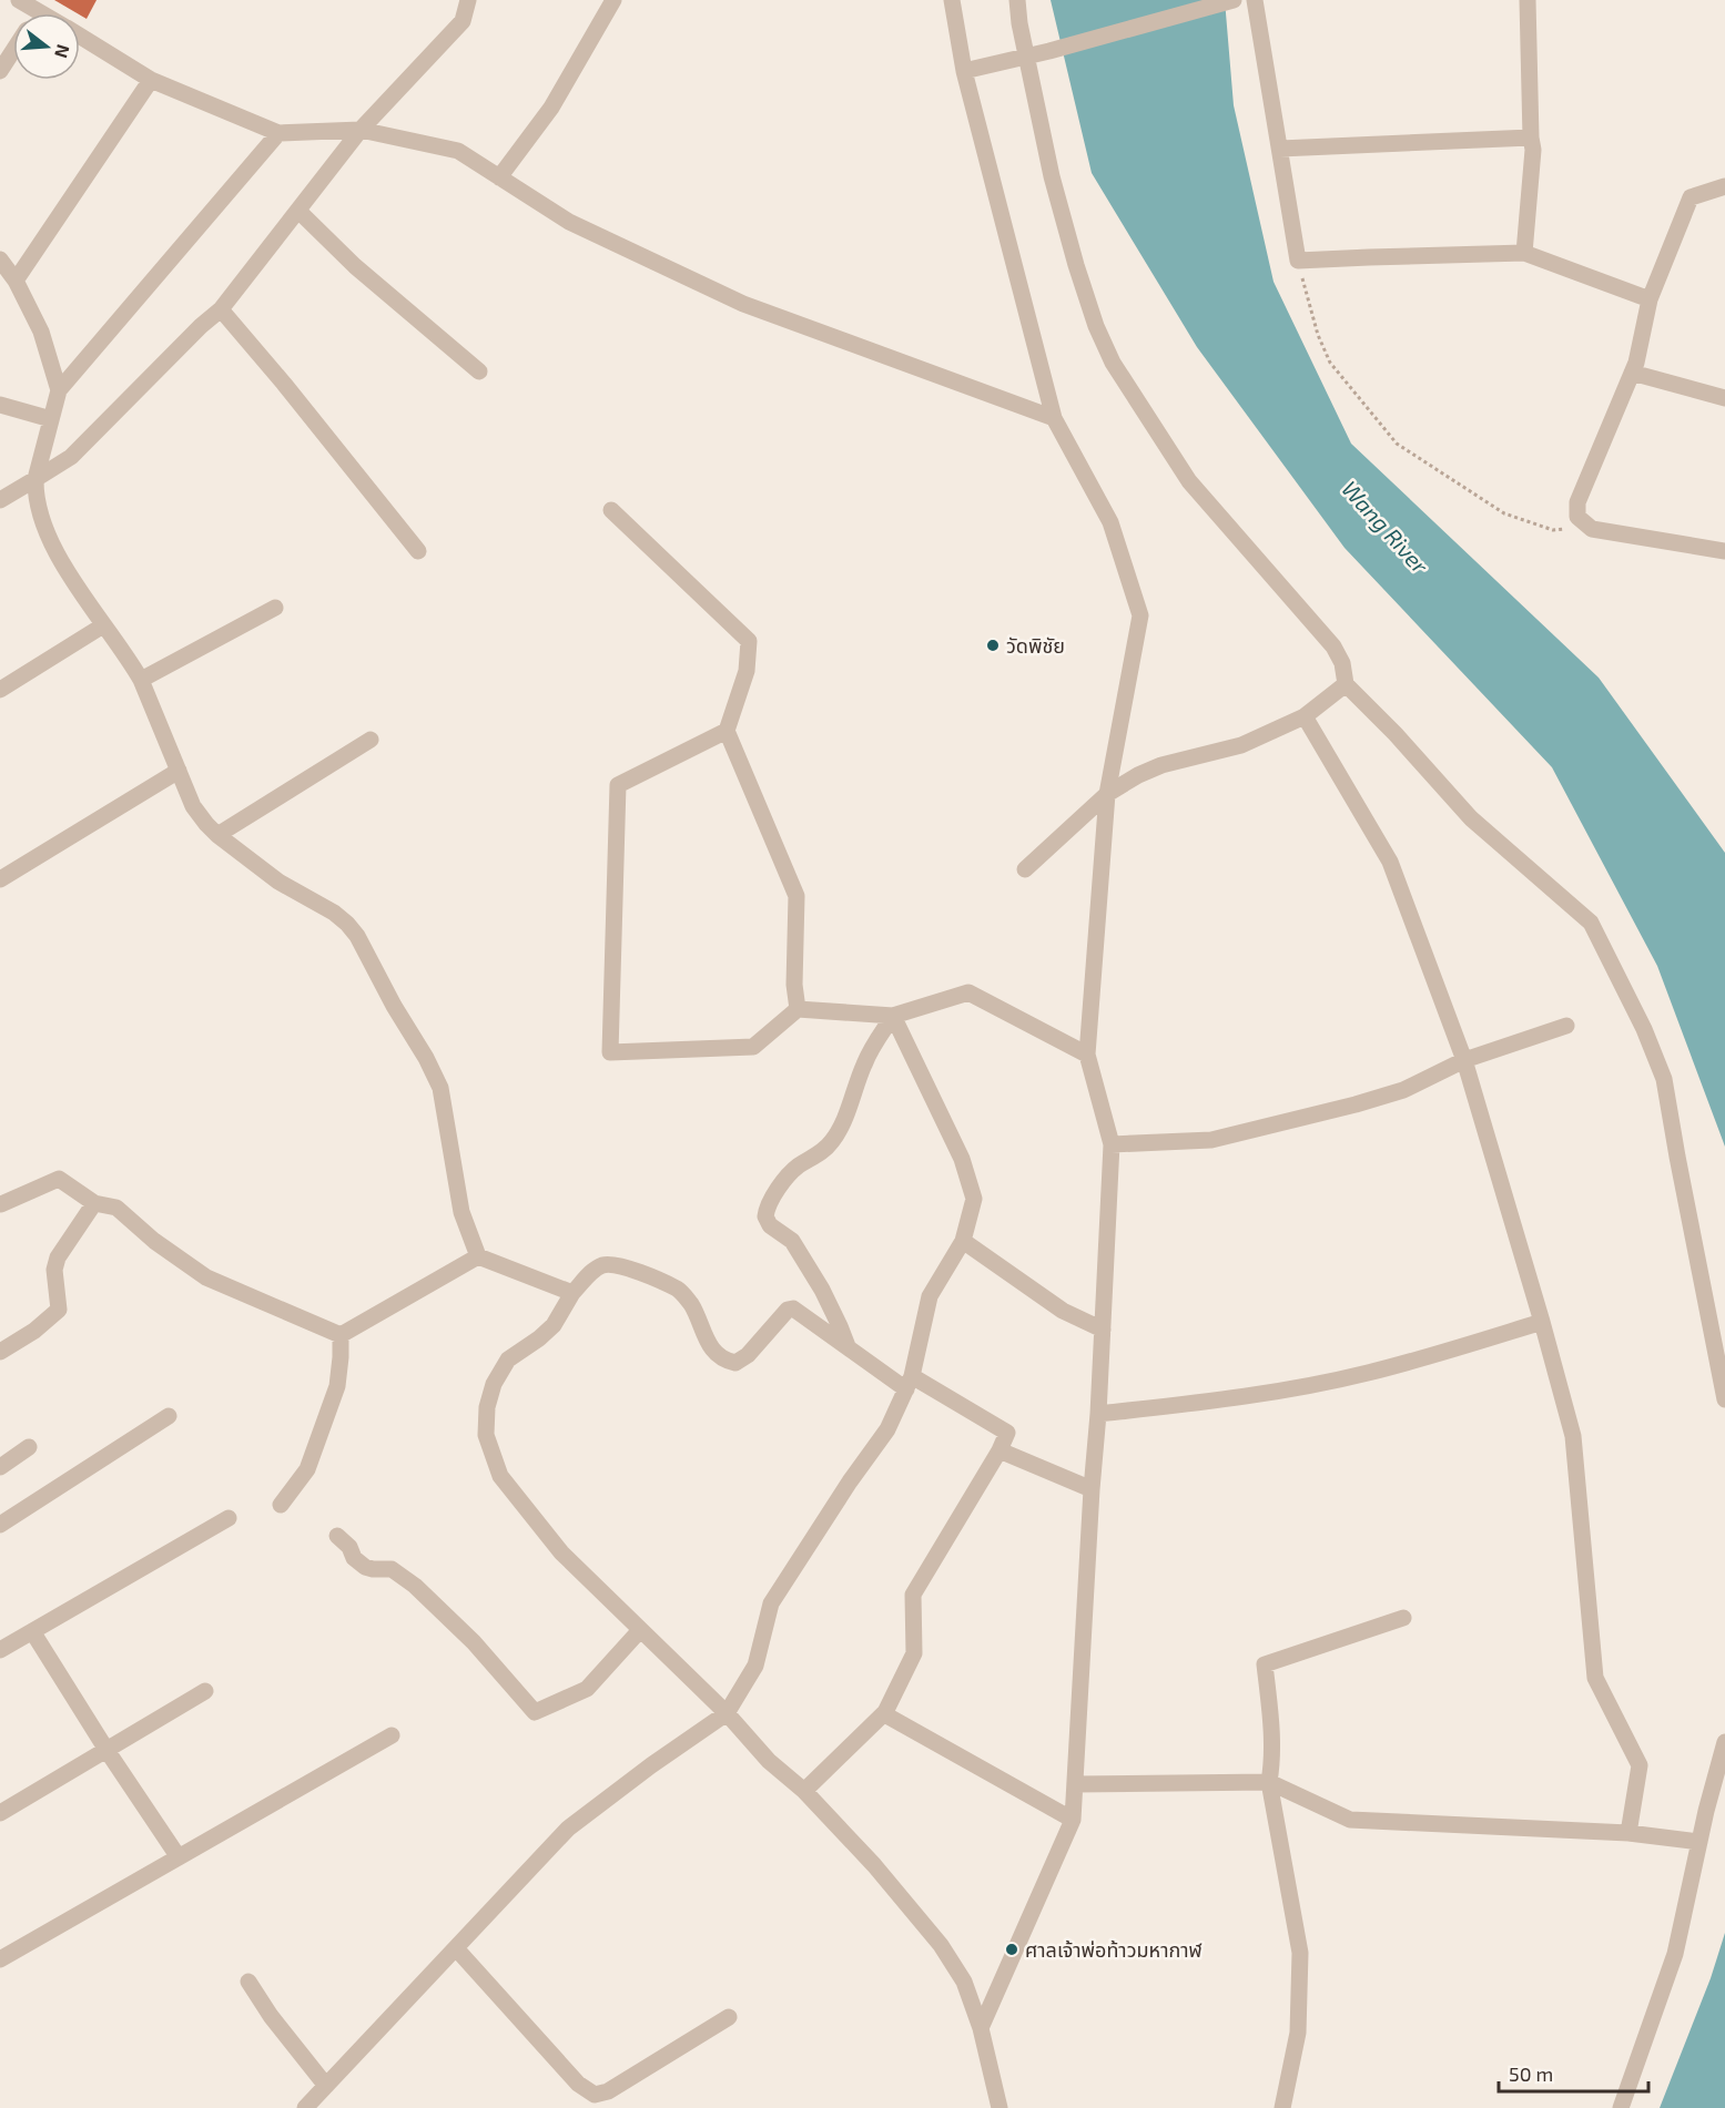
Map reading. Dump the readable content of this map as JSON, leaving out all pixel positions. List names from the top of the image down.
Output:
{
  "water": ["Wang River"],
  "places": ["วัดพิชัย", "ศาลเจ้าพ่อท้าวมหากาฬ"],
  "scale_bar": "50 m",
  "north": "right"
}
